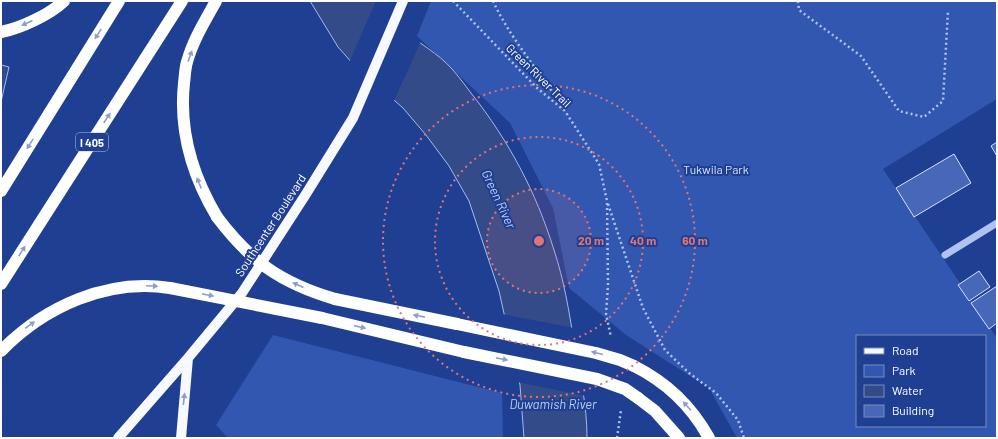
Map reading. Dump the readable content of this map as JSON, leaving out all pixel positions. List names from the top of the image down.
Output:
{
  "streets": {
    "highway": ["I 405"],
    "main road": ["Southcenter Boulevard"],
    "path": ["Green River Trail"]
  },
  "water": ["Green River", "Duwamish River"],
  "parks": ["Tukwila Park"],
  "legend": [
    "Road",
    "Park",
    "Water",
    "Building"
  ],
  "rings": ["20 m", "40 m", "60 m"]
}
